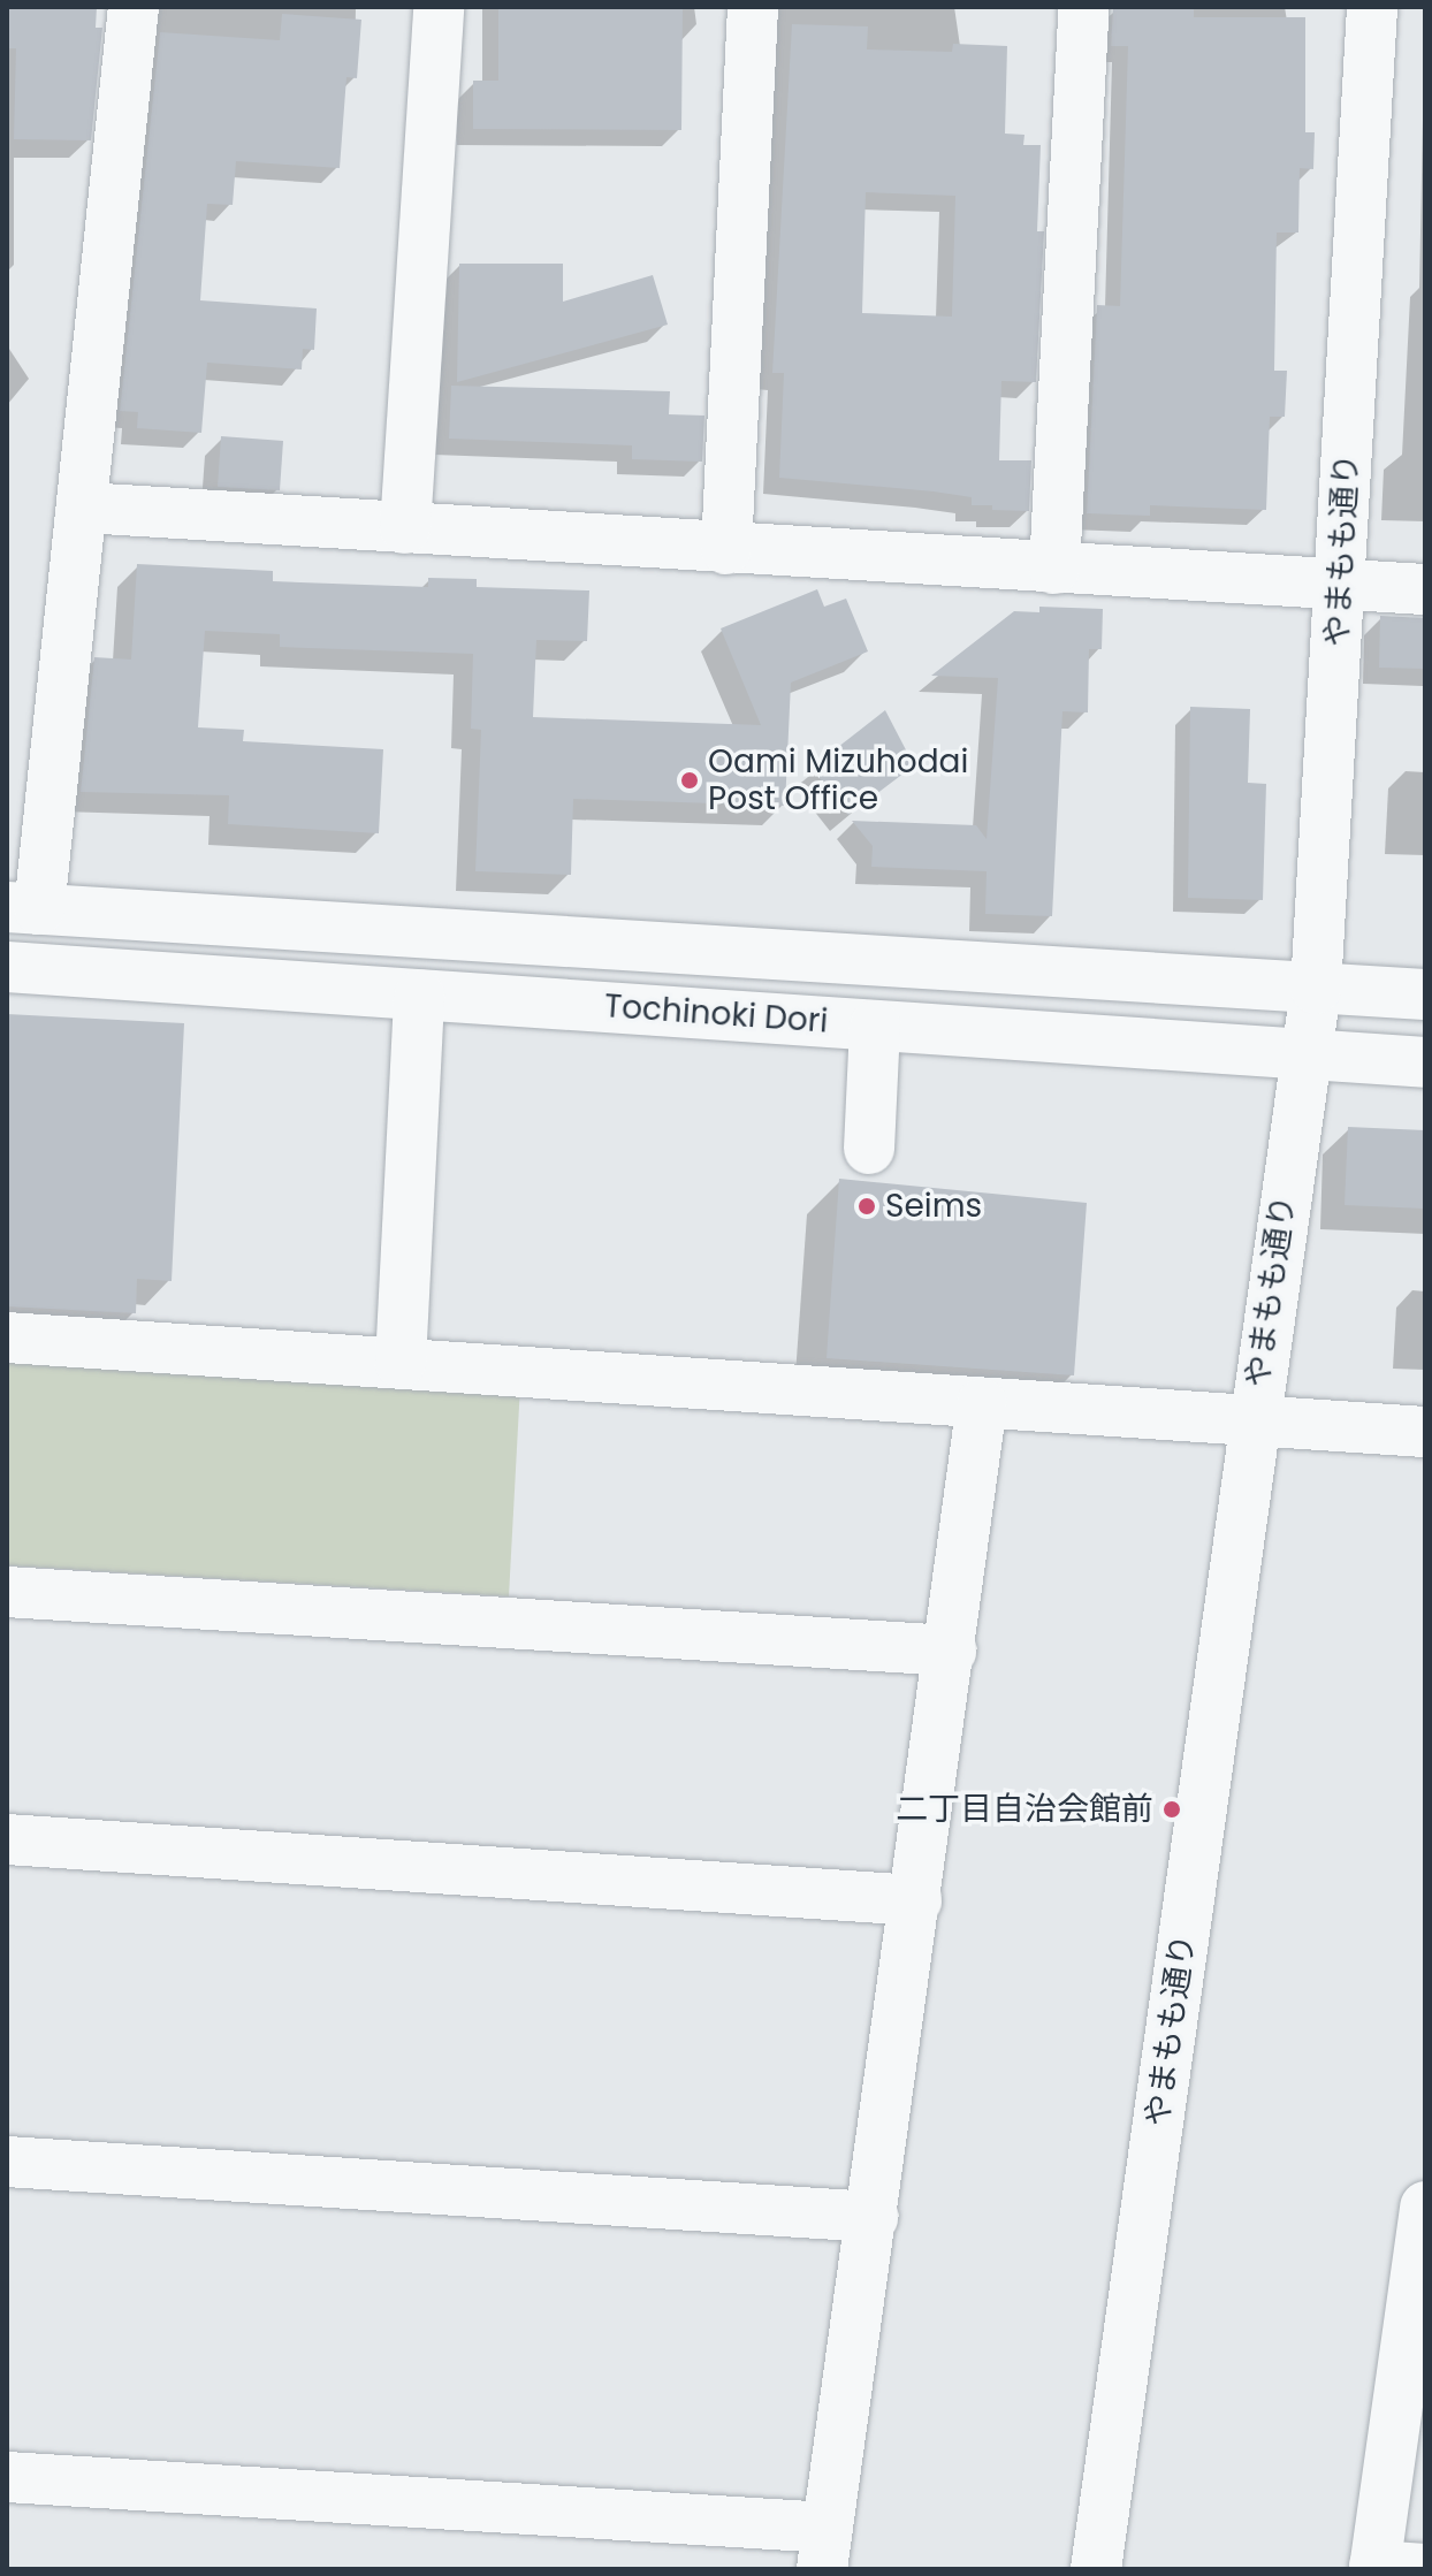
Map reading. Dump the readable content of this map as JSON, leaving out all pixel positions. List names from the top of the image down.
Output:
{
  "streets": {
    "street": ["やまもも通り", "Tochinoki Dori"]
  },
  "crossings": [
    ["やまもも通り", "Tochinoki Dori"]
  ],
  "places": ["Oami Mizuhodai Post Office", "Seims", "二丁目自治会館前"]
}
